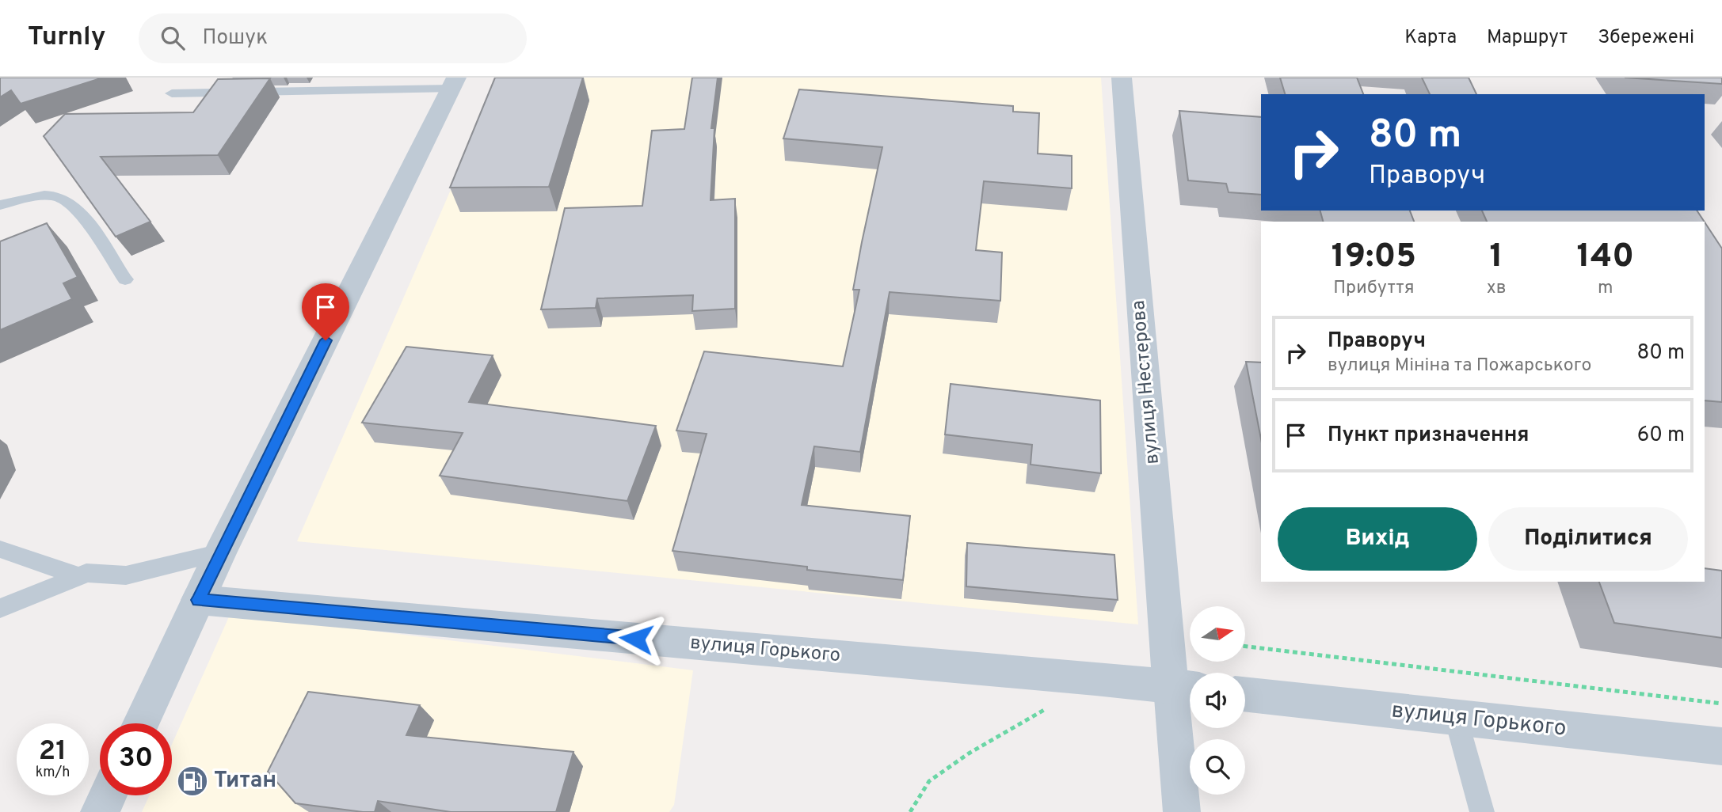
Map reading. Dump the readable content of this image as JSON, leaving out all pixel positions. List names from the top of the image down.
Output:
{
  "streets": {
    "street": ["вулиця Нестерова", "вулиця Горького"]
  },
  "crossings": [
    ["вулиця Нестерова", "вулиця Горького"]
  ],
  "places": {
    "fuel station": ["Титан"]
  },
  "north": "right",
  "page": {
    "header": "Turnly",
    "search": "Пошук",
    "nav": ["Карта", "Маршрут", "Збережені"],
    "turn": ["80 m", "Праворуч"],
    "eta": [
      "19:05",
      "Прибуття",
      "1",
      "хв",
      "140",
      "m"
    ],
    "list": [
      {
        "name": "Праворуч",
        "note": "вулиця Мініна та Пожарського",
        "value": "80 m"
      },
      {
        "name": "Пункт призначення",
        "value": "60 m"
      }
    ],
    "buttons": ["Вихід", "Поділитися"],
    "speed": "21 km/h",
    "limit": "30"
  }
}
